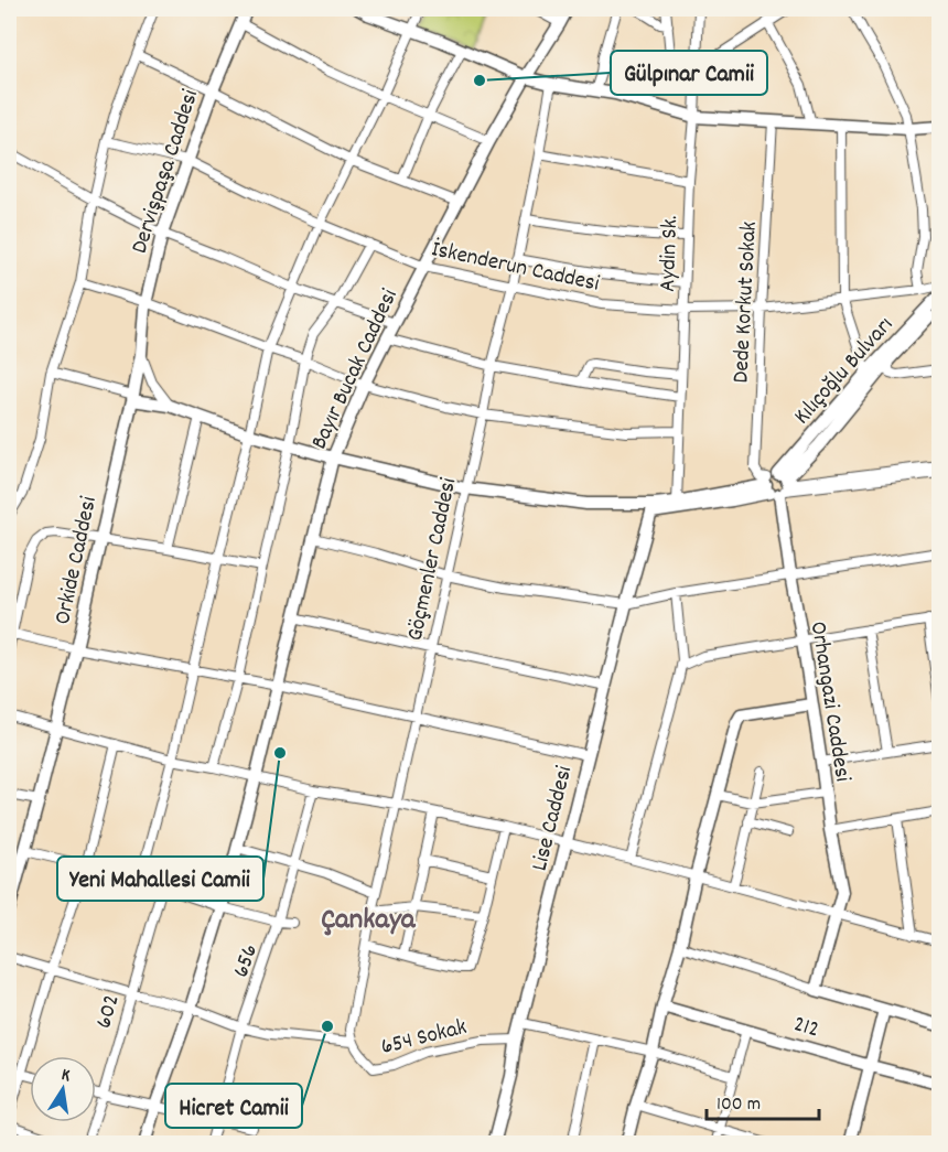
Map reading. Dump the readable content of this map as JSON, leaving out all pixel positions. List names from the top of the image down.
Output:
{
  "streets": {
    "street": [
      "Dervişpaşa Caddesi",
      "Aydin Sk.",
      "İskenderun Caddesi",
      "Dede Korkut Sokak",
      "Bayır Bucak Caddesi",
      "Kılıçoğlu Bulvarı",
      "Göçmenler Caddesi",
      "Orkide Caddesi",
      "Orhangazi Caddesi",
      "Lise Caddesi",
      "656",
      "602",
      "212",
      "654 Sokak"
    ]
  },
  "crossings": [
    ["Dervişpaşa Caddesi", "İskenderun Caddesi"],
    ["Dervişpaşa Caddesi", "Orkide Caddesi"],
    ["Aydin Sk.", "İskenderun Caddesi"],
    ["İskenderun Caddesi", "Dede Korkut Sokak"],
    ["İskenderun Caddesi", "Bayır Bucak Caddesi"],
    ["İskenderun Caddesi", "Göçmenler Caddesi"],
    ["Dede Korkut Sokak", "Kılıçoğlu Bulvarı"],
    ["Dede Korkut Sokak", "Orhangazi Caddesi"],
    ["Kılıçoğlu Bulvarı", "Orhangazi Caddesi"],
    ["Göçmenler Caddesi", "654 Sokak"],
    ["Lise Caddesi", "654 Sokak"]
  ],
  "districts": ["Çankaya"],
  "places": ["Gülpınar Camii", "Yeni Mahallesi Camii", "Hicret Camii"],
  "scale_bar": "100 m",
  "north": "top"
}
